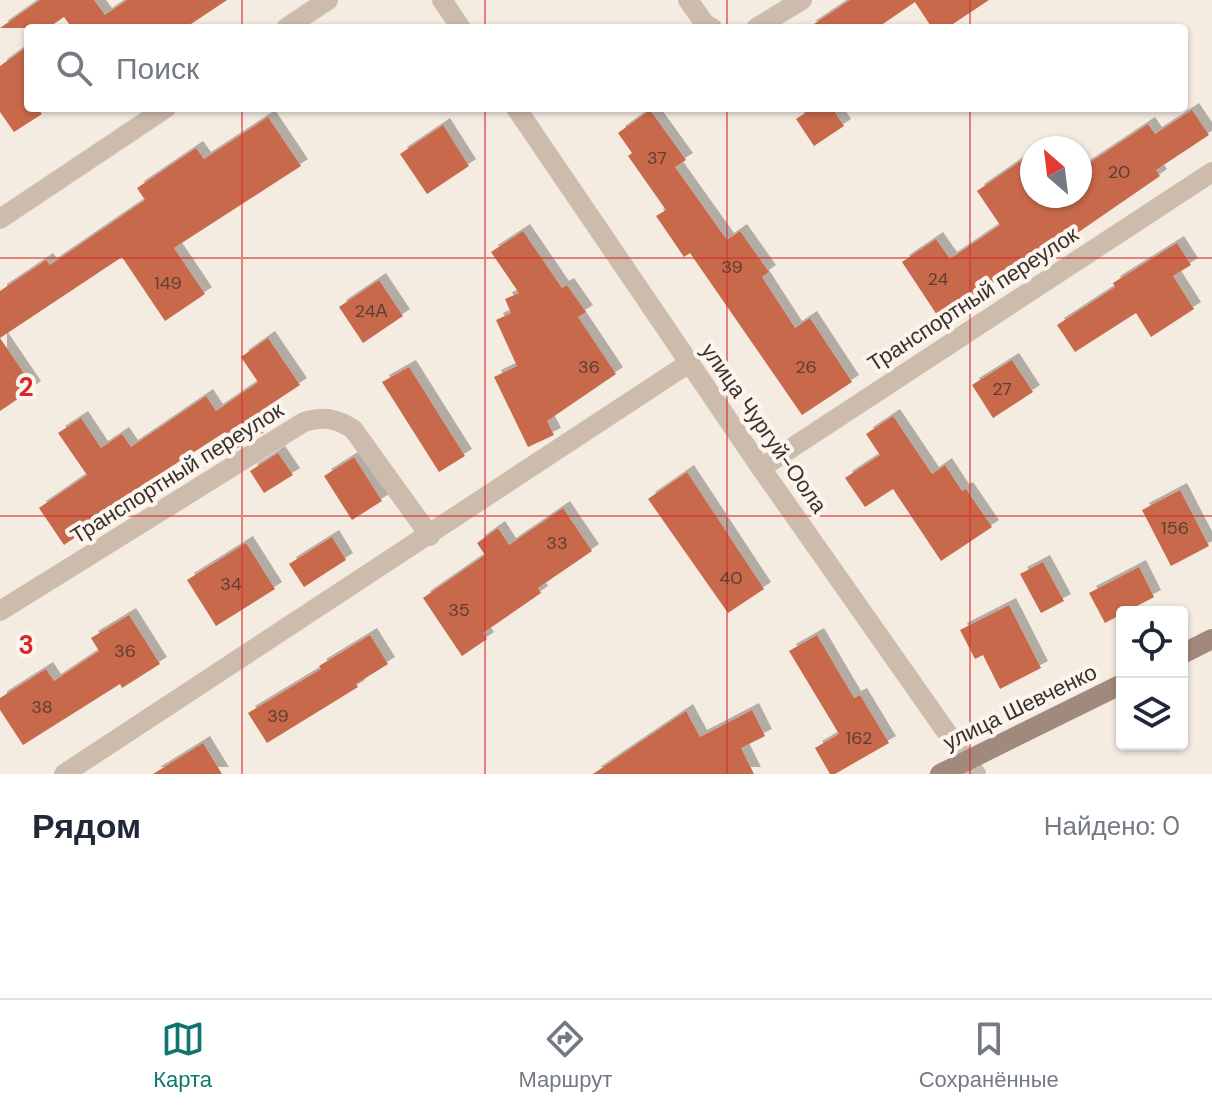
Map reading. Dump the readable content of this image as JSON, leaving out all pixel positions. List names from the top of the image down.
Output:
{
  "streets": {
    "street": ["Транспортный переулок", "улица Чургуй-Оола", "улица Шевченко"]
  },
  "crossings": [
    ["Транспортный переулок", "улица Чургуй-Оола"],
    ["улица Чургуй-Оола", "улица Шевченко"]
  ],
  "house_numbers": [
    "37",
    "20",
    "39",
    "24",
    "149",
    "24А",
    "36",
    "26",
    "27",
    "156",
    "33",
    "40",
    "34",
    "35",
    "36",
    "38",
    "39",
    "162"
  ],
  "north": "top left",
  "page": {
    "search": "Поиск",
    "heading": ["Рядом", "Найдено: 0"],
    "nav": ["Карта", "Маршрут", "Сохранённые"]
  },
  "grid": {
    "rows": ["2", "3"]
  }
}
